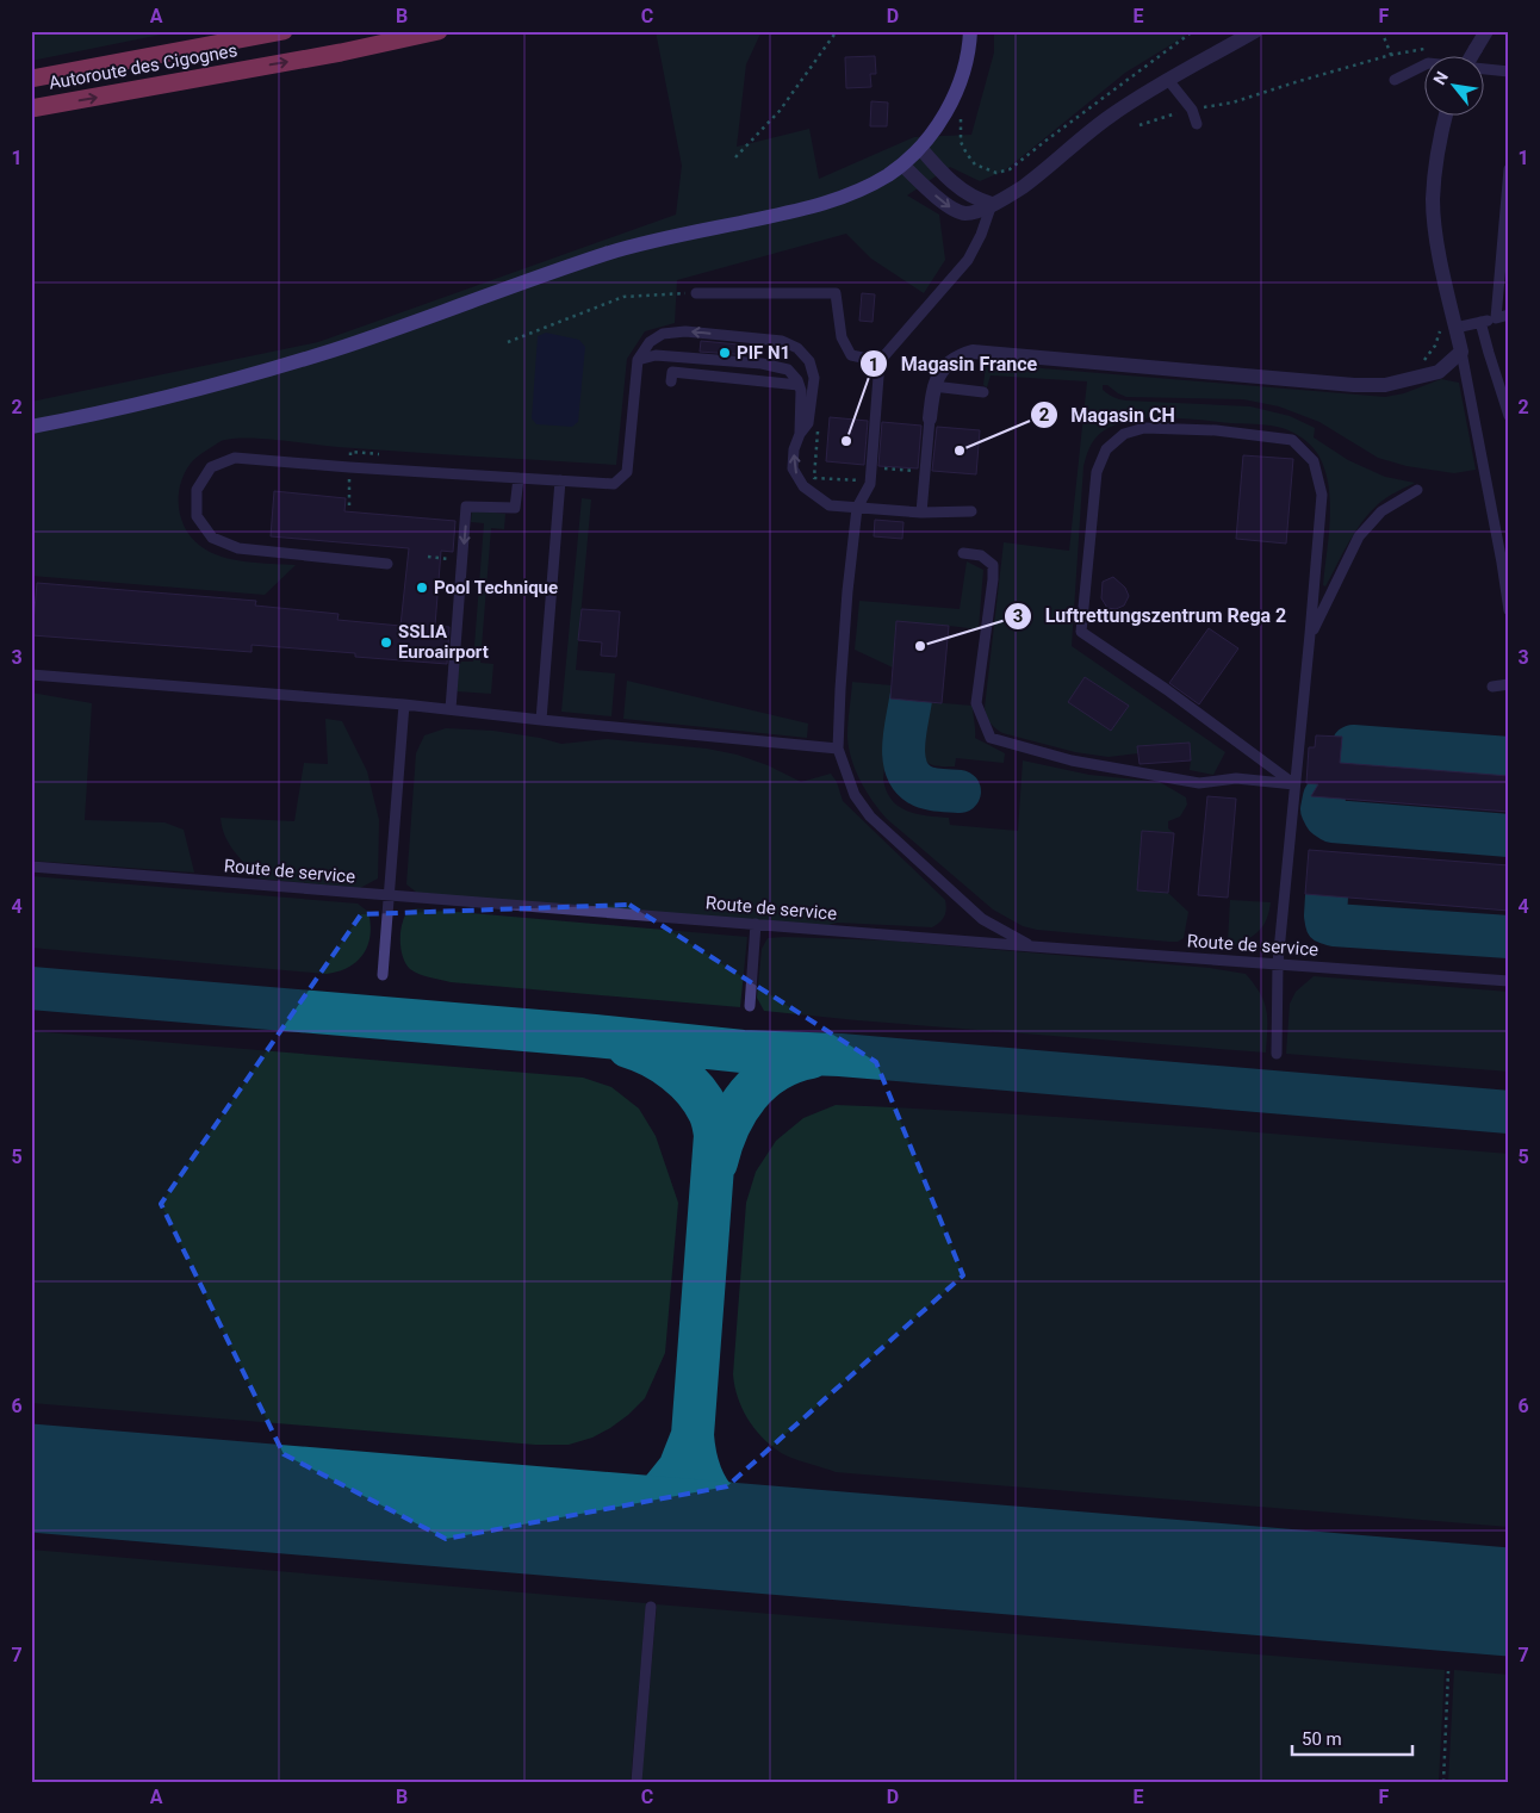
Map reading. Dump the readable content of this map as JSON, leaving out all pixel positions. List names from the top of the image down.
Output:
{
  "streets": {
    "highway": ["Autoroute des Cigognes"],
    "lane": ["Route de service"]
  },
  "places": [
    "PIF N1",
    "Magasin France",
    "Magasin CH",
    "Pool Technique",
    "SSLIA Euroairport",
    "Luftrettungszentrum Rega 2"
  ],
  "scale_bar": "50 m",
  "north": "top left",
  "grid": {
    "columns": [
      "A",
      "B",
      "C",
      "D",
      "E",
      "F"
    ],
    "rows": [
      "1",
      "2",
      "3",
      "4",
      "5",
      "6",
      "7"
    ]
  }
}
